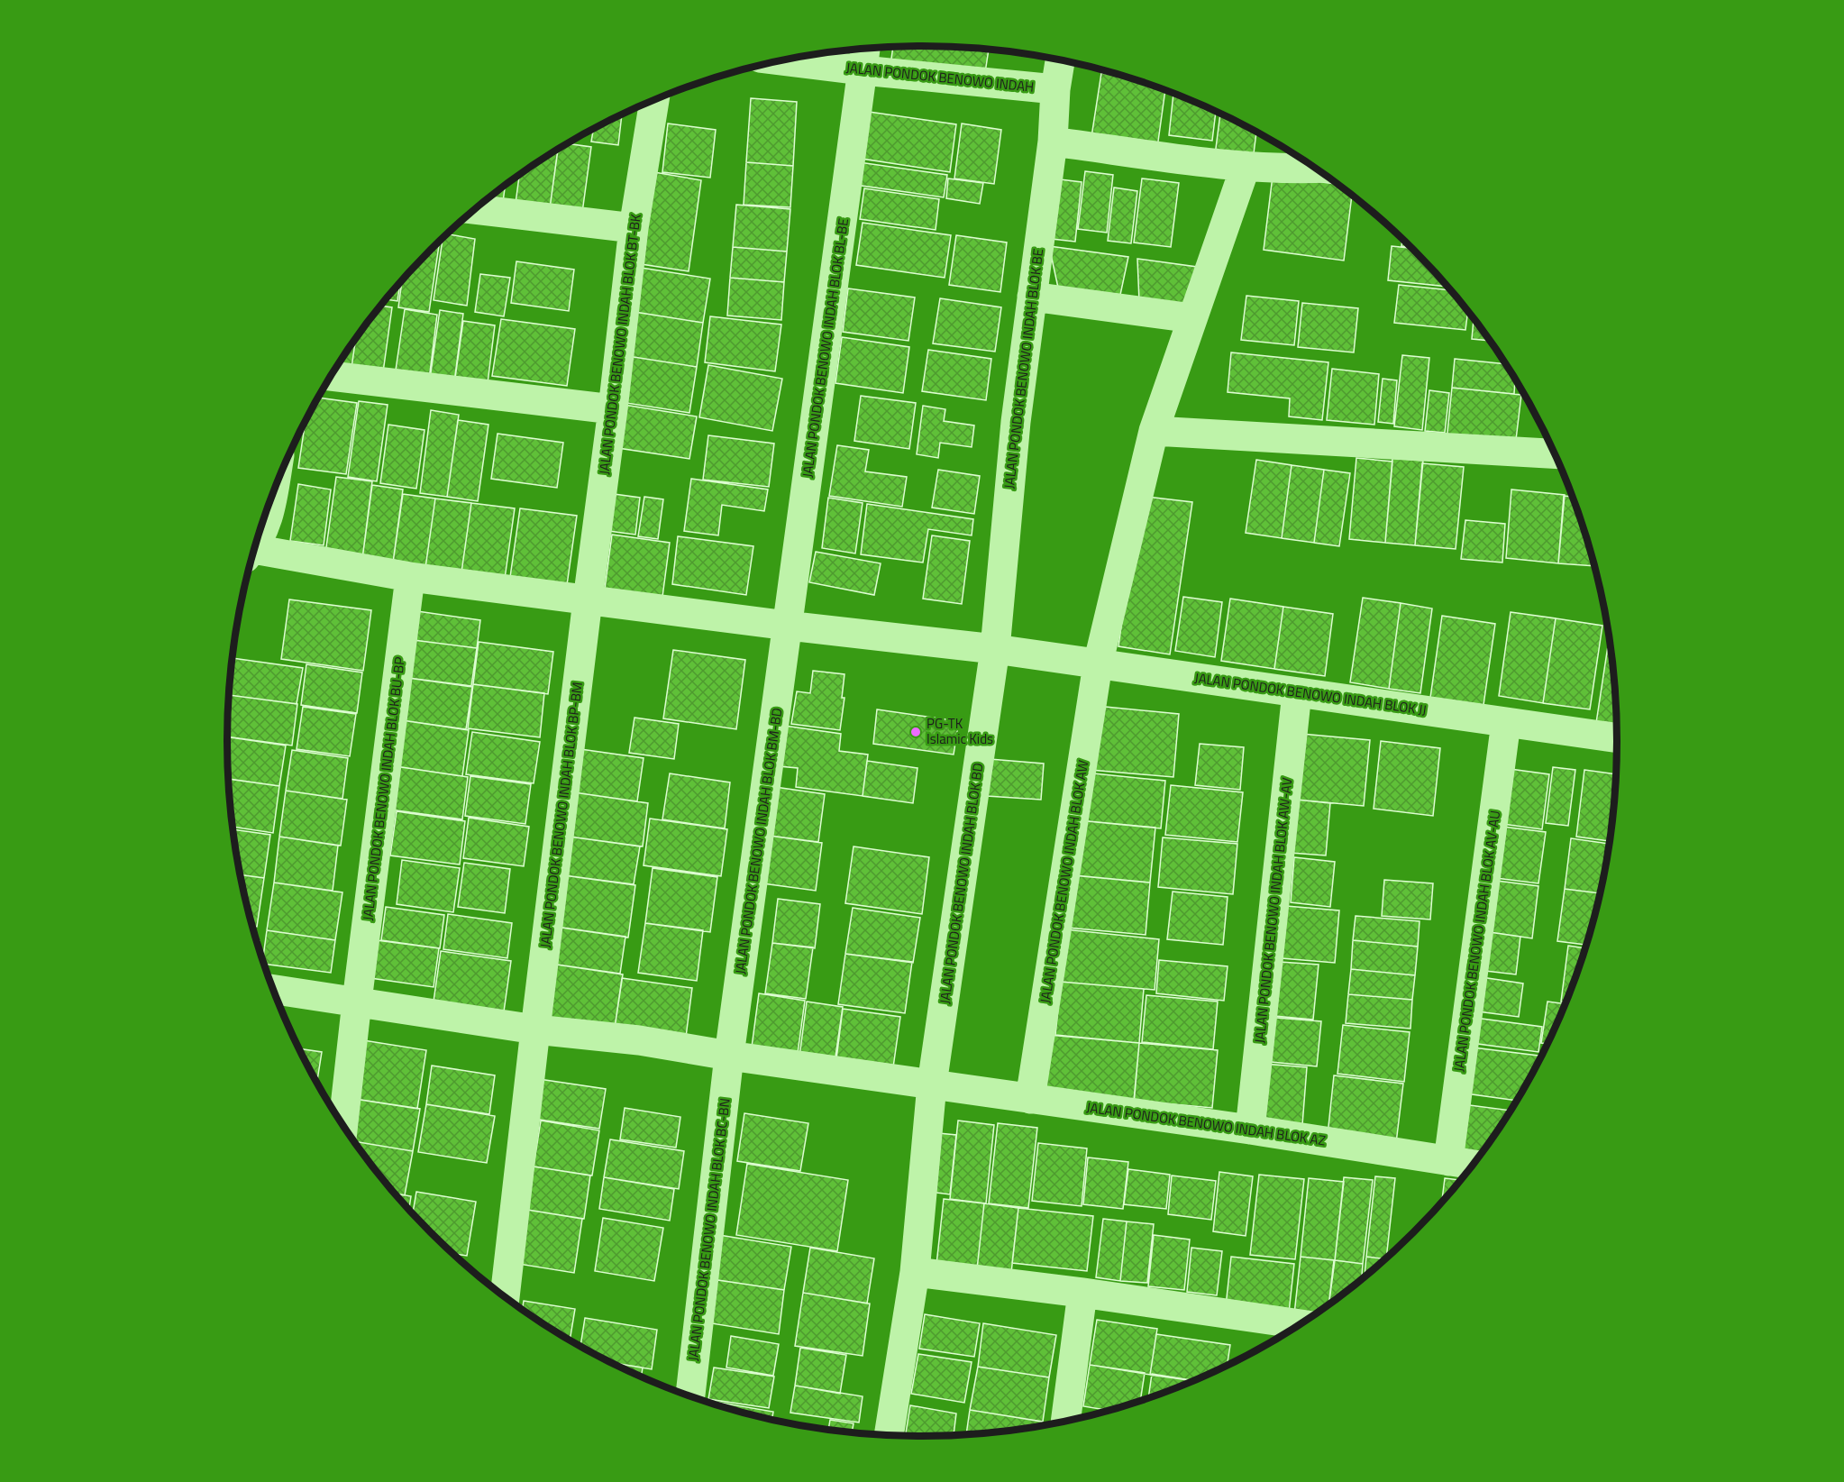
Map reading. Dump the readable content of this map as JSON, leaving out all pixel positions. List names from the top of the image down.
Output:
{
  "streets": {
    "street": [
      "JALAN PONDOK BENOWO INDAH",
      "JALAN PONDOK BENOWO INDAH BLOK BT-BK",
      "JALAN PONDOK BENOWO INDAH BLOK BL-BE",
      "JALAN PONDOK BENOWO INDAH BLOK BE",
      "JALAN PONDOK BENOWO INDAH BLOK JJ",
      "JALAN PONDOK BENOWO INDAH BLOK BU-BP",
      "JALAN PONDOK BENOWO INDAH BLOK BP-BM",
      "JALAN PONDOK BENOWO INDAH BLOK BM-BD",
      "JALAN PONDOK BENOWO INDAH BLOK AW",
      "JALAN PONDOK BENOWO INDAH BLOK BD",
      "JALAN PONDOK BENOWO INDAH BLOK AW-AV",
      "JALAN PONDOK BENOWO INDAH BLOK AV-AU",
      "JALAN PONDOK BENOWO INDAH BLOK AZ",
      "JALAN PONDOK BENOWO INDAH BLOK BC-BN"
    ]
  },
  "crossings": [
    ["JALAN PONDOK BENOWO INDAH", "JALAN PONDOK BENOWO INDAH BLOK BL-BE"],
    ["JALAN PONDOK BENOWO INDAH", "JALAN PONDOK BENOWO INDAH BLOK BE"],
    ["JALAN PONDOK BENOWO INDAH BLOK BT-BK", "JALAN PONDOK BENOWO INDAH BLOK JJ"],
    ["JALAN PONDOK BENOWO INDAH BLOK BT-BK", "JALAN PONDOK BENOWO INDAH BLOK BP-BM"],
    ["JALAN PONDOK BENOWO INDAH BLOK BL-BE", "JALAN PONDOK BENOWO INDAH BLOK JJ"],
    ["JALAN PONDOK BENOWO INDAH BLOK BL-BE", "JALAN PONDOK BENOWO INDAH BLOK BM-BD"],
    ["JALAN PONDOK BENOWO INDAH BLOK BE", "JALAN PONDOK BENOWO INDAH BLOK JJ"],
    ["JALAN PONDOK BENOWO INDAH BLOK BE", "JALAN PONDOK BENOWO INDAH BLOK BD"],
    ["JALAN PONDOK BENOWO INDAH BLOK JJ", "JALAN PONDOK BENOWO INDAH BLOK BU-BP"],
    ["JALAN PONDOK BENOWO INDAH BLOK JJ", "JALAN PONDOK BENOWO INDAH BLOK BP-BM"],
    ["JALAN PONDOK BENOWO INDAH BLOK JJ", "JALAN PONDOK BENOWO INDAH BLOK BM-BD"],
    ["JALAN PONDOK BENOWO INDAH BLOK JJ", "JALAN PONDOK BENOWO INDAH BLOK AW"],
    ["JALAN PONDOK BENOWO INDAH BLOK JJ", "JALAN PONDOK BENOWO INDAH BLOK BD"],
    ["JALAN PONDOK BENOWO INDAH BLOK JJ", "JALAN PONDOK BENOWO INDAH BLOK AW-AV"],
    ["JALAN PONDOK BENOWO INDAH BLOK JJ", "JALAN PONDOK BENOWO INDAH BLOK AV-AU"],
    ["JALAN PONDOK BENOWO INDAH BLOK BU-BP", "JALAN PONDOK BENOWO INDAH BLOK AZ"],
    ["JALAN PONDOK BENOWO INDAH BLOK BP-BM", "JALAN PONDOK BENOWO INDAH BLOK AZ"],
    ["JALAN PONDOK BENOWO INDAH BLOK BM-BD", "JALAN PONDOK BENOWO INDAH BLOK AZ"],
    ["JALAN PONDOK BENOWO INDAH BLOK BM-BD", "JALAN PONDOK BENOWO INDAH BLOK BC-BN"],
    ["JALAN PONDOK BENOWO INDAH BLOK AW", "JALAN PONDOK BENOWO INDAH BLOK AZ"],
    ["JALAN PONDOK BENOWO INDAH BLOK BD", "JALAN PONDOK BENOWO INDAH BLOK AZ"],
    ["JALAN PONDOK BENOWO INDAH BLOK AW-AV", "JALAN PONDOK BENOWO INDAH BLOK AZ"],
    ["JALAN PONDOK BENOWO INDAH BLOK AV-AU", "JALAN PONDOK BENOWO INDAH BLOK AZ"],
    ["JALAN PONDOK BENOWO INDAH BLOK AZ", "JALAN PONDOK BENOWO INDAH BLOK BC-BN"]
  ],
  "places": ["PG-TK Islamic Kids"]
}
